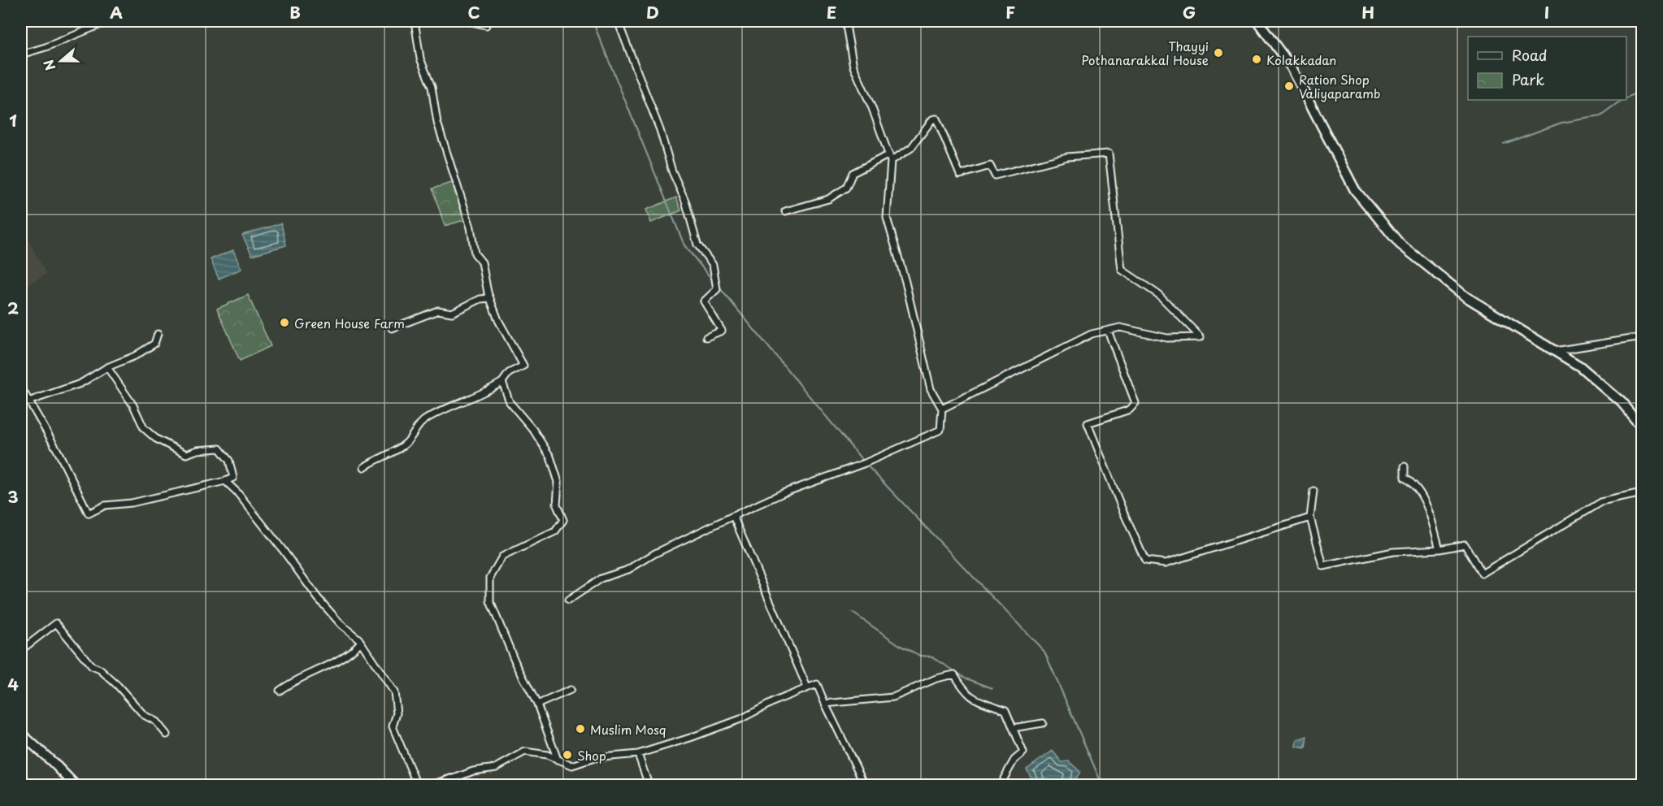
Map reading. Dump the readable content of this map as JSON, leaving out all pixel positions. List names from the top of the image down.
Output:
{
  "places": [
    "Thayyi Pothanarakkal House",
    "Kolakkadan",
    "Ration Shop Valiyaparamb",
    "Green House Farm",
    "Muslim Mosq",
    "Shop"
  ],
  "legend": ["Road", "Park"],
  "north": "left",
  "grid": {
    "columns": [
      "A",
      "B",
      "C",
      "D",
      "E",
      "F",
      "G",
      "H",
      "I"
    ],
    "rows": [
      "1",
      "2",
      "3",
      "4"
    ]
  }
}
